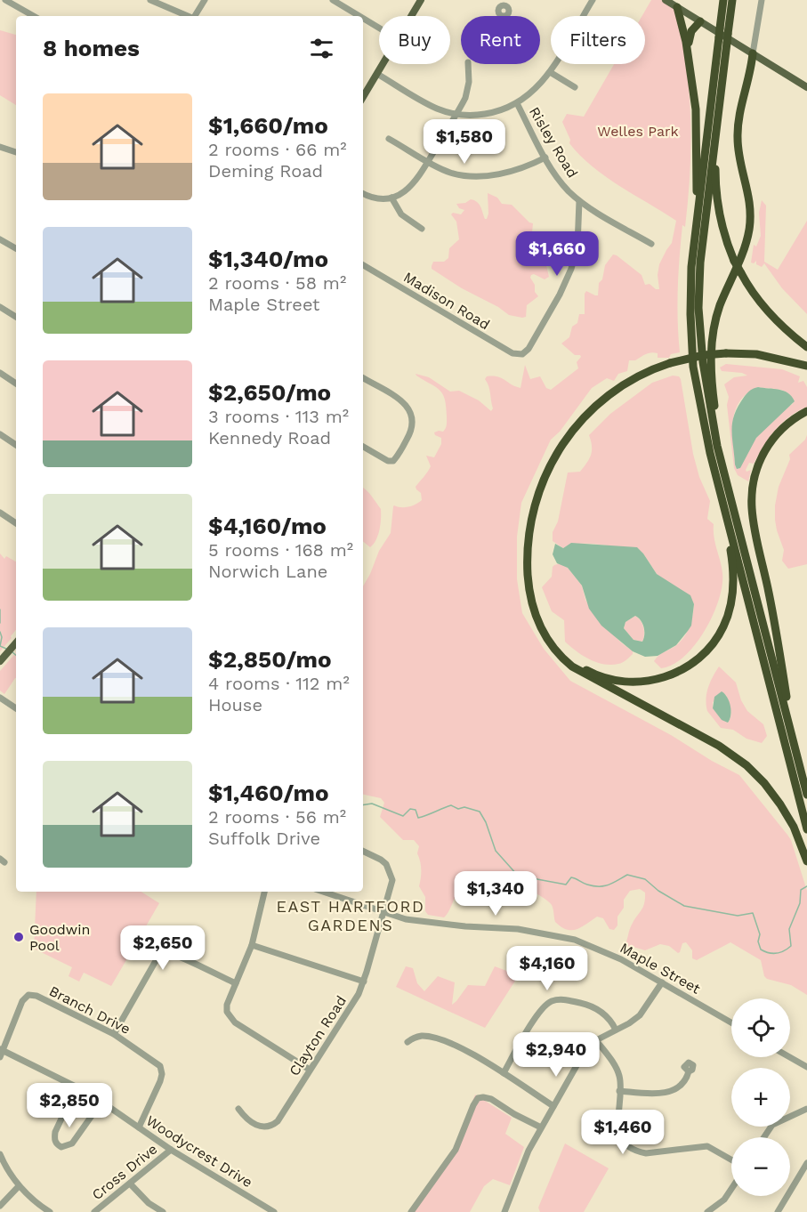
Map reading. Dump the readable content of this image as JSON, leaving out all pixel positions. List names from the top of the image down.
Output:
{
  "streets": {
    "street": [
      "Risley Road",
      "Madison Road",
      "Maple Street",
      "Branch Drive",
      "Clayton Road",
      "Woodycrest Drive",
      "Cross Drive"
    ]
  },
  "crossings": [
    ["Risley Road", "Madison Road"],
    ["Maple Street", "Clayton Road"],
    ["Branch Drive", "Woodycrest Drive"],
    ["Woodycrest Drive", "Cross Drive"]
  ],
  "districts": ["EAST HARTFORD GARDENS"],
  "parks": ["Welles Park"],
  "places": ["Goodwin Pool"],
  "page": {
    "chip": ["Buy", "Rent", "Filters"],
    "heading": "8 homes",
    "list": [
      {
        "name": "$1,660/mo",
        "note": "2 rooms · 66 m² · Deming Road"
      },
      {
        "name": "$1,340/mo",
        "note": "2 rooms · 58 m² · Maple Street"
      },
      {
        "name": "$2,650/mo",
        "note": "3 rooms · 113 m² · Kennedy Road"
      },
      {
        "name": "$4,160/mo",
        "note": "5 rooms · 168 m² · Norwich Lane"
      },
      {
        "name": "$2,850/mo",
        "note": "4 rooms · 112 m² · House"
      },
      {
        "name": "$1,460/mo",
        "note": "2 rooms · 56 m² · Suffolk Drive"
      }
    ],
    "price": [
      "$1,580",
      "$1,660",
      "$1,340",
      "$2,650",
      "$4,160",
      "$2,940",
      "$2,850",
      "$1,460"
    ],
    "map_buttons": ["+", "−"]
  }
}
